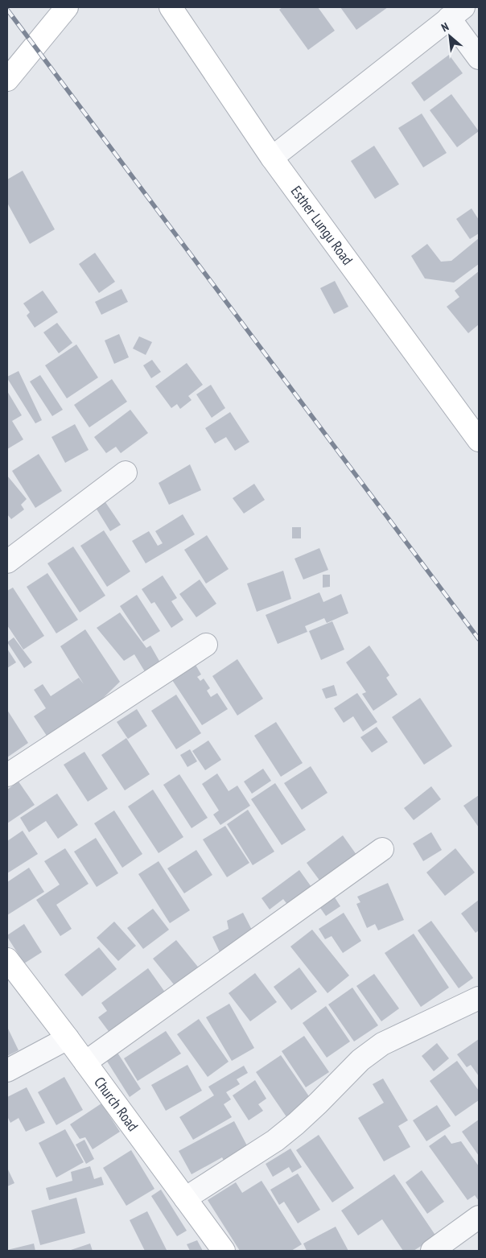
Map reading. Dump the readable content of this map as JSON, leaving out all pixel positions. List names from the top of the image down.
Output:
{
  "streets": {
    "street": ["Esther Lungu Road", "Church Road"]
  },
  "north": "top left"
}
